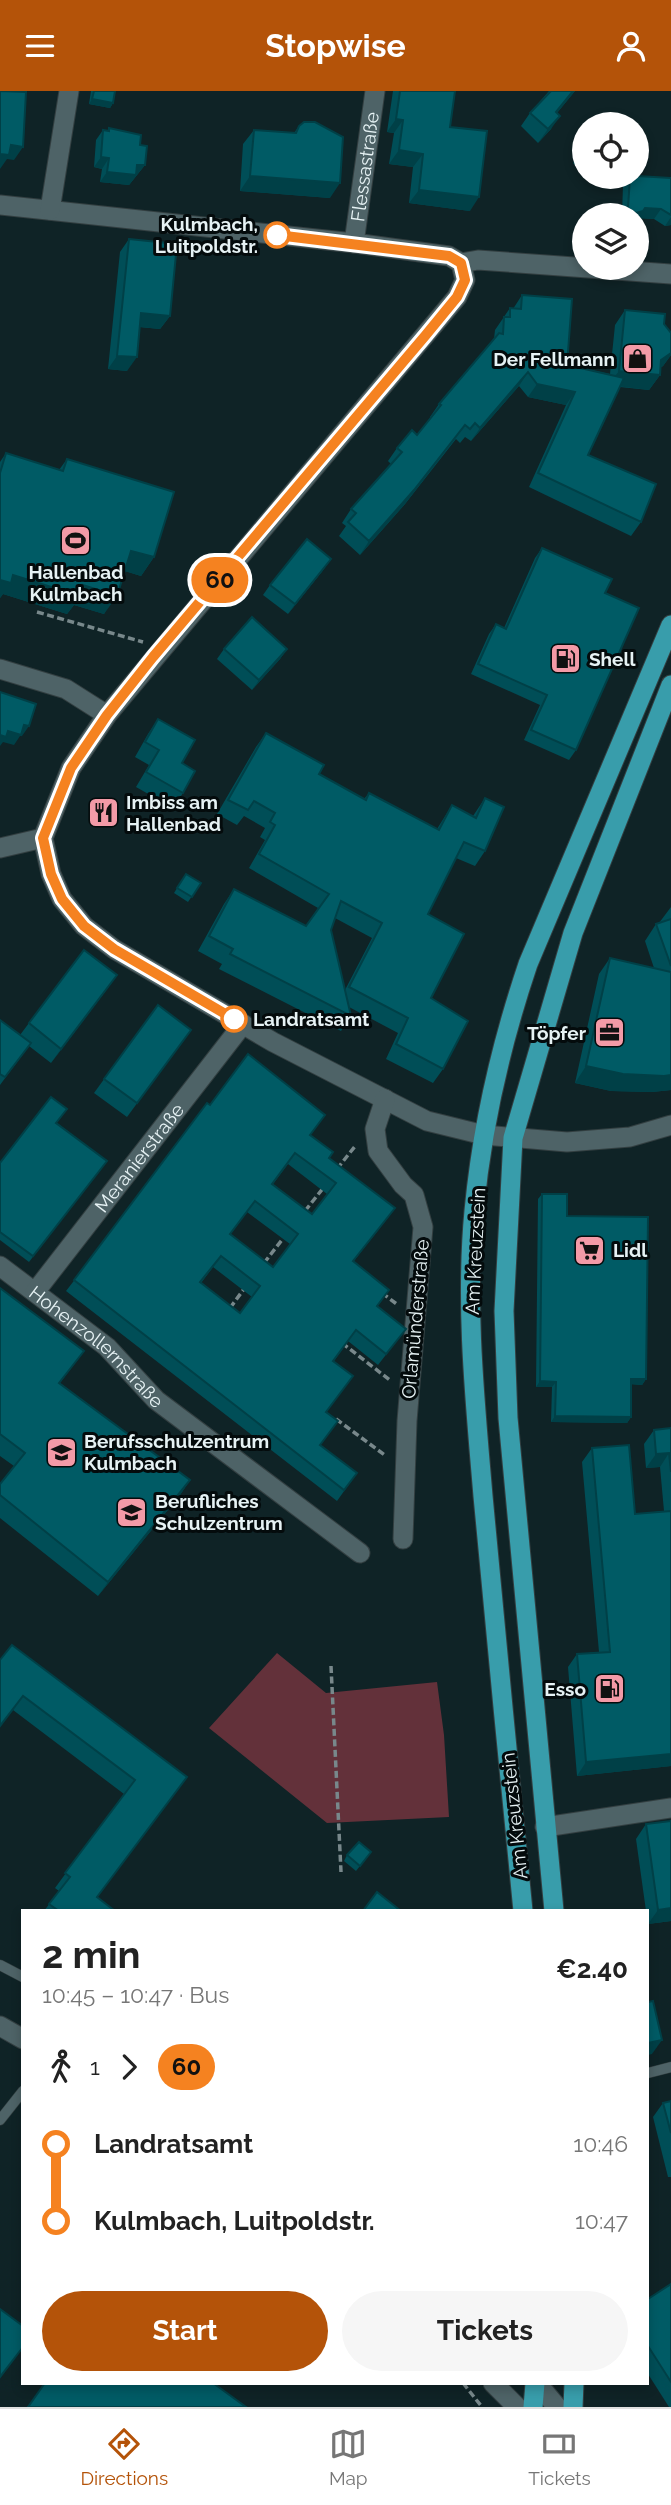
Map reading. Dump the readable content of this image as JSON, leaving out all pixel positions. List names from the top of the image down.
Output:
{
  "streets": {
    "main road": ["Am Kreuzstein"],
    "street": [
      "Flessastraße",
      "Meranierstraße",
      "Orlamünderstraße",
      "Hohenzollernstraße"
    ]
  },
  "crossings": [
    ["Meranierstraße", "Hohenzollernstraße"]
  ],
  "places": {
    "other": ["Kulmbach, Luitpoldstr.", "Landratsamt"],
    "shop": ["Der Fellmann"],
    "sports": ["Hallenbad Kulmbach"],
    "fuel station": ["Shell", "Esso"],
    "restaurant": ["Imbiss am Hallenbad"],
    "office": ["Töpfer"],
    "supermarket": ["Lidl"],
    "school or university": ["Berufsschulzentrum Kulmbach", "Berufliches Schulzentrum"]
  },
  "lines": ["bus line 60"],
  "page": {
    "header": "Stopwise",
    "on_map": "60",
    "heading": ["2 min", "10:45 – 10:47 · Bus", "€2.40"],
    "legs": ["1", "60"],
    "list": [
      {
        "name": "Landratsamt",
        "value": "10:46"
      },
      {
        "name": "Kulmbach, Luitpoldstr.",
        "value": "10:47"
      }
    ],
    "buttons": ["Start", "Tickets"],
    "tabs": ["Directions", "Map", "Tickets"]
  }
}
